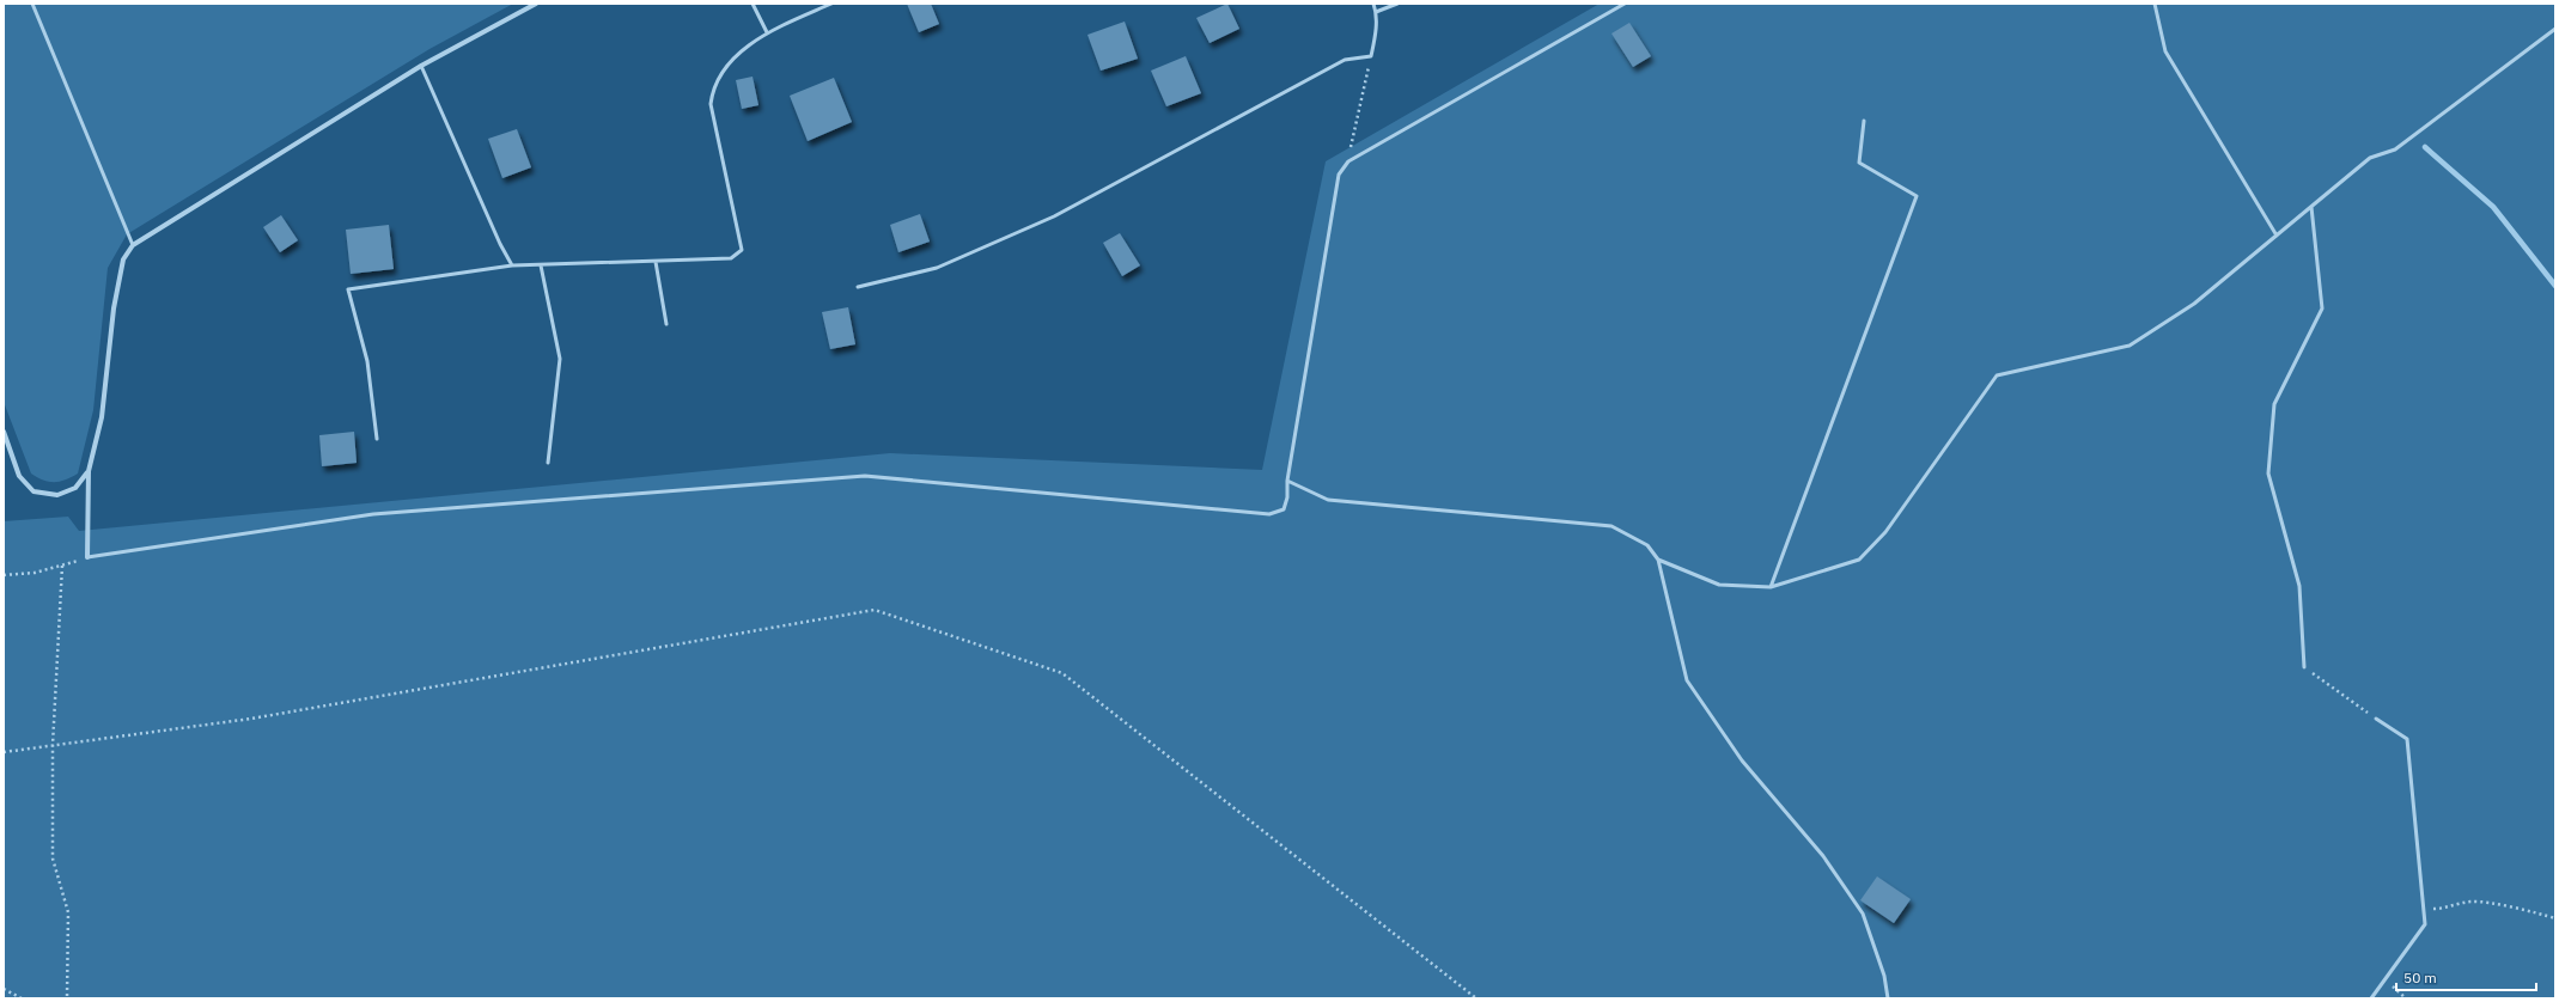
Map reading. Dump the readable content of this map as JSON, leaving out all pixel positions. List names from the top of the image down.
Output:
{
  "scale_bar": "50 m"
}
